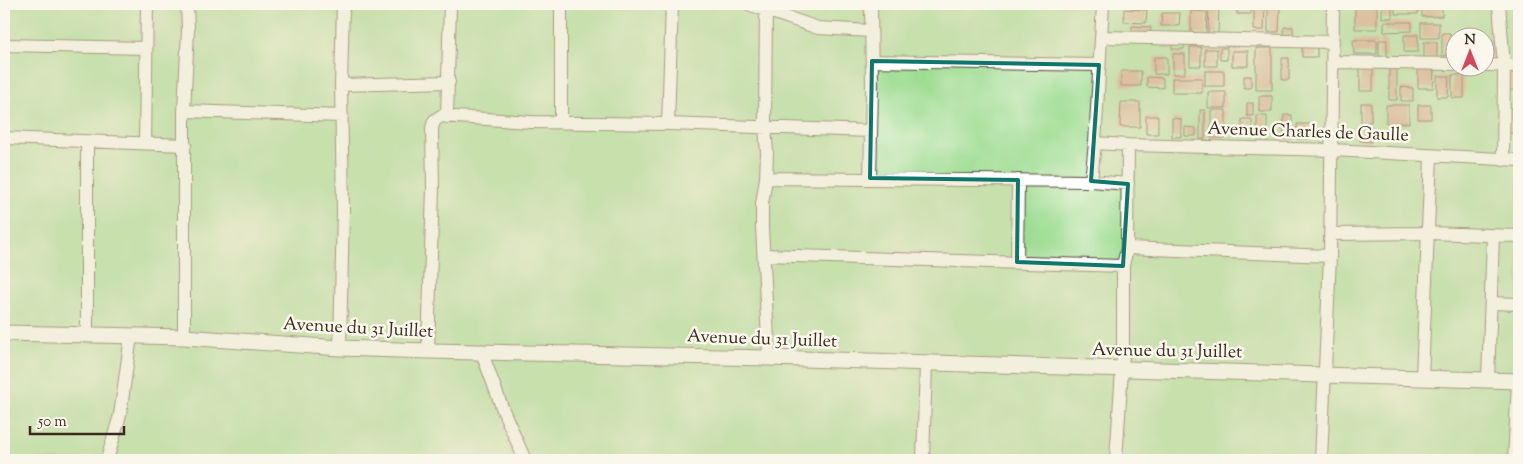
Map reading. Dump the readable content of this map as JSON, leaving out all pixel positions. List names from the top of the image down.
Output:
{
  "streets": {
    "street": ["Avenue Charles de Gaulle", "Avenue du 31 Juillet"]
  },
  "scale_bar": "50 m",
  "north": "top"
}
